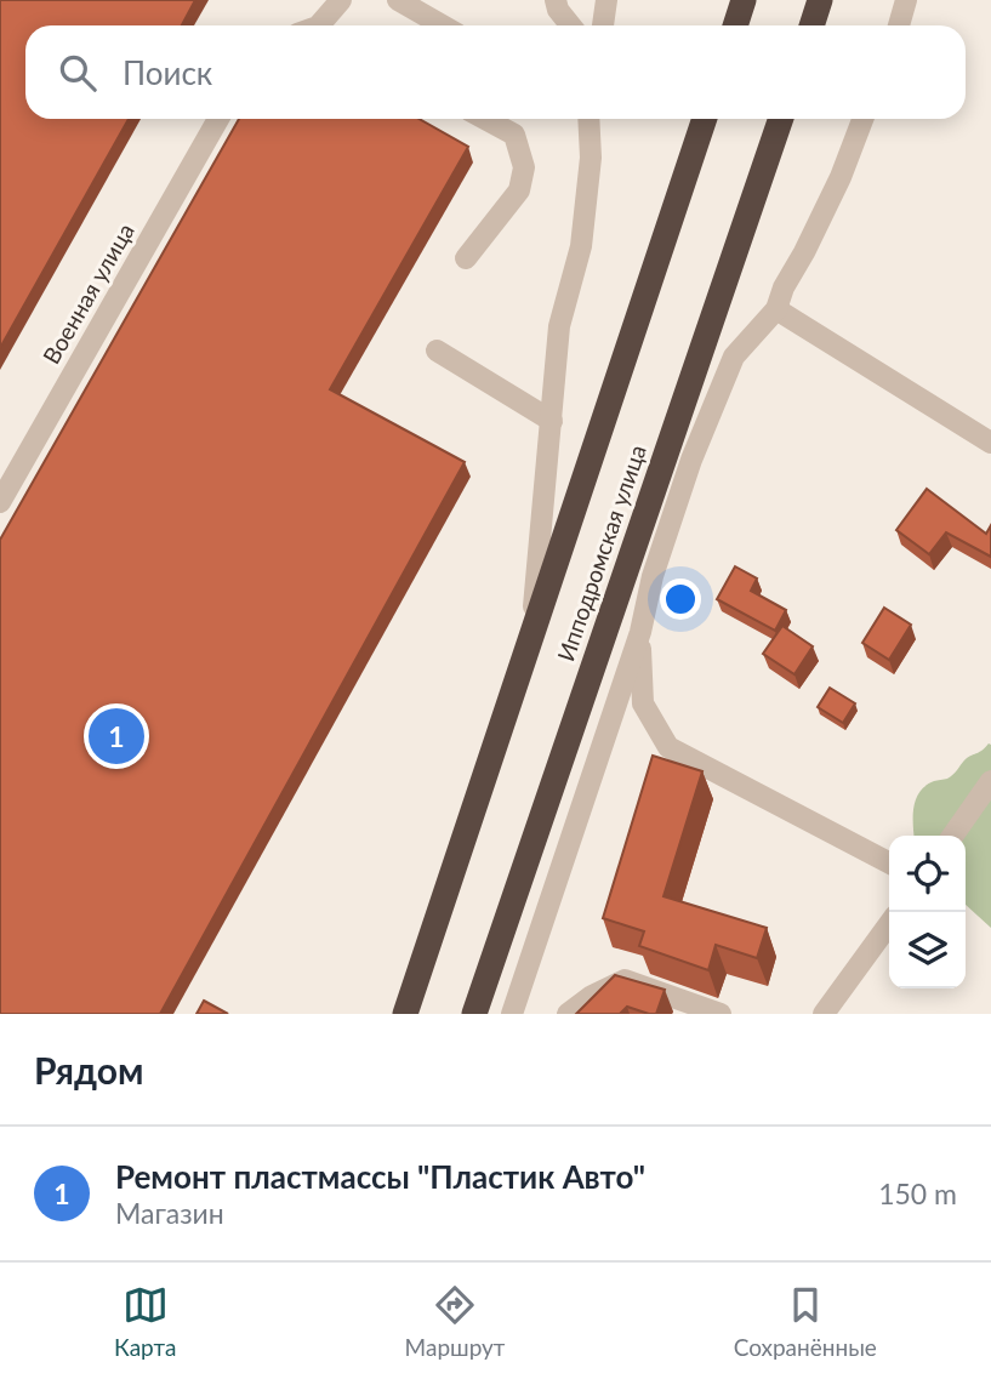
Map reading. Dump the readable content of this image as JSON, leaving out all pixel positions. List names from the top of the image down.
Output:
{
  "streets": {
    "highway": ["Ипподромская улица"],
    "street": ["Военная улица"]
  },
  "page": {
    "search": "Поиск",
    "pins": "1",
    "heading": "Рядом",
    "list": [
      {
        "mark": "1",
        "name": "Ремонт пластмассы \"Пластик Авто\"",
        "note": "Магазин",
        "value": "150 m"
      }
    ],
    "nav": ["Карта", "Маршрут", "Сохранённые"]
  }
}
